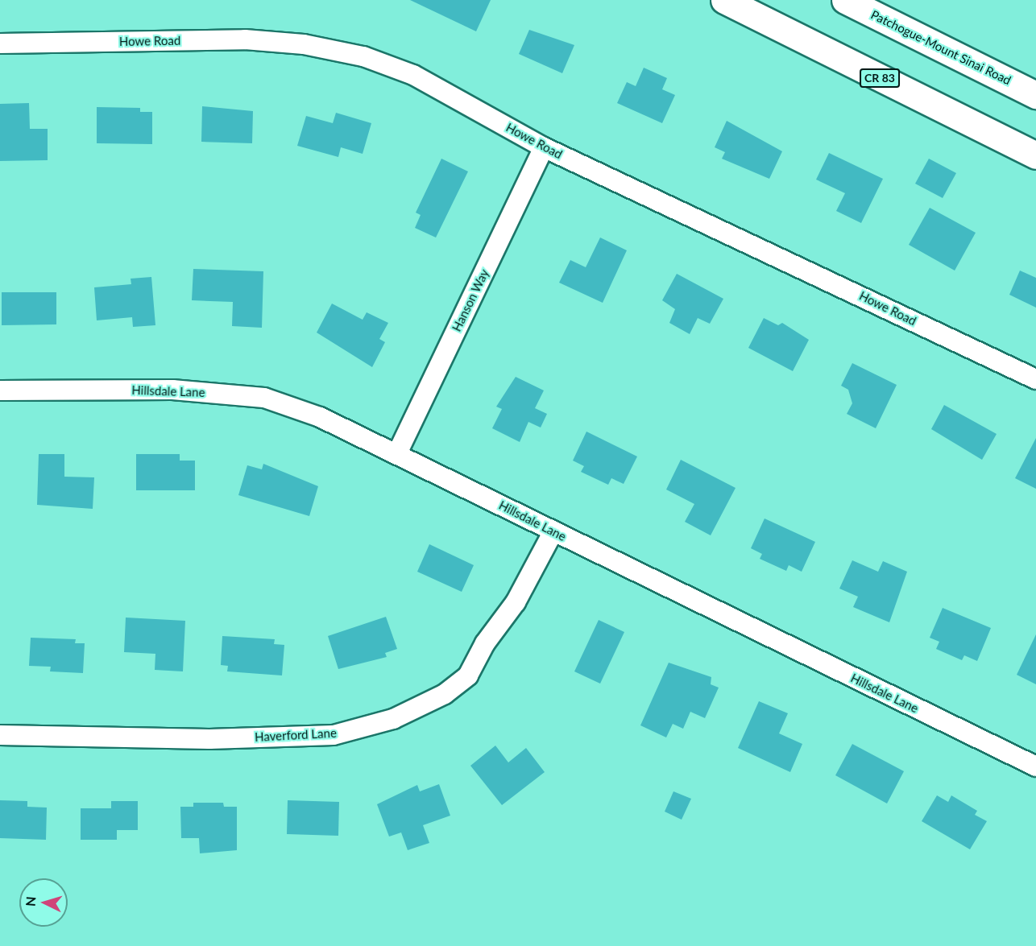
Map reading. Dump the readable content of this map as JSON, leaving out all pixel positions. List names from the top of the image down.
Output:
{
  "streets": {
    "highway": ["Patchogue-Mount Sinai Road", "CR 83"],
    "street": [
      "Howe Road",
      "Hanson Way",
      "Hillsdale Lane",
      "Haverford Lane"
    ]
  },
  "crossings": [
    ["Howe Road", "Hanson Way"],
    ["Hanson Way", "Hillsdale Lane"],
    ["Hillsdale Lane", "Haverford Lane"]
  ],
  "north": "left"
}
